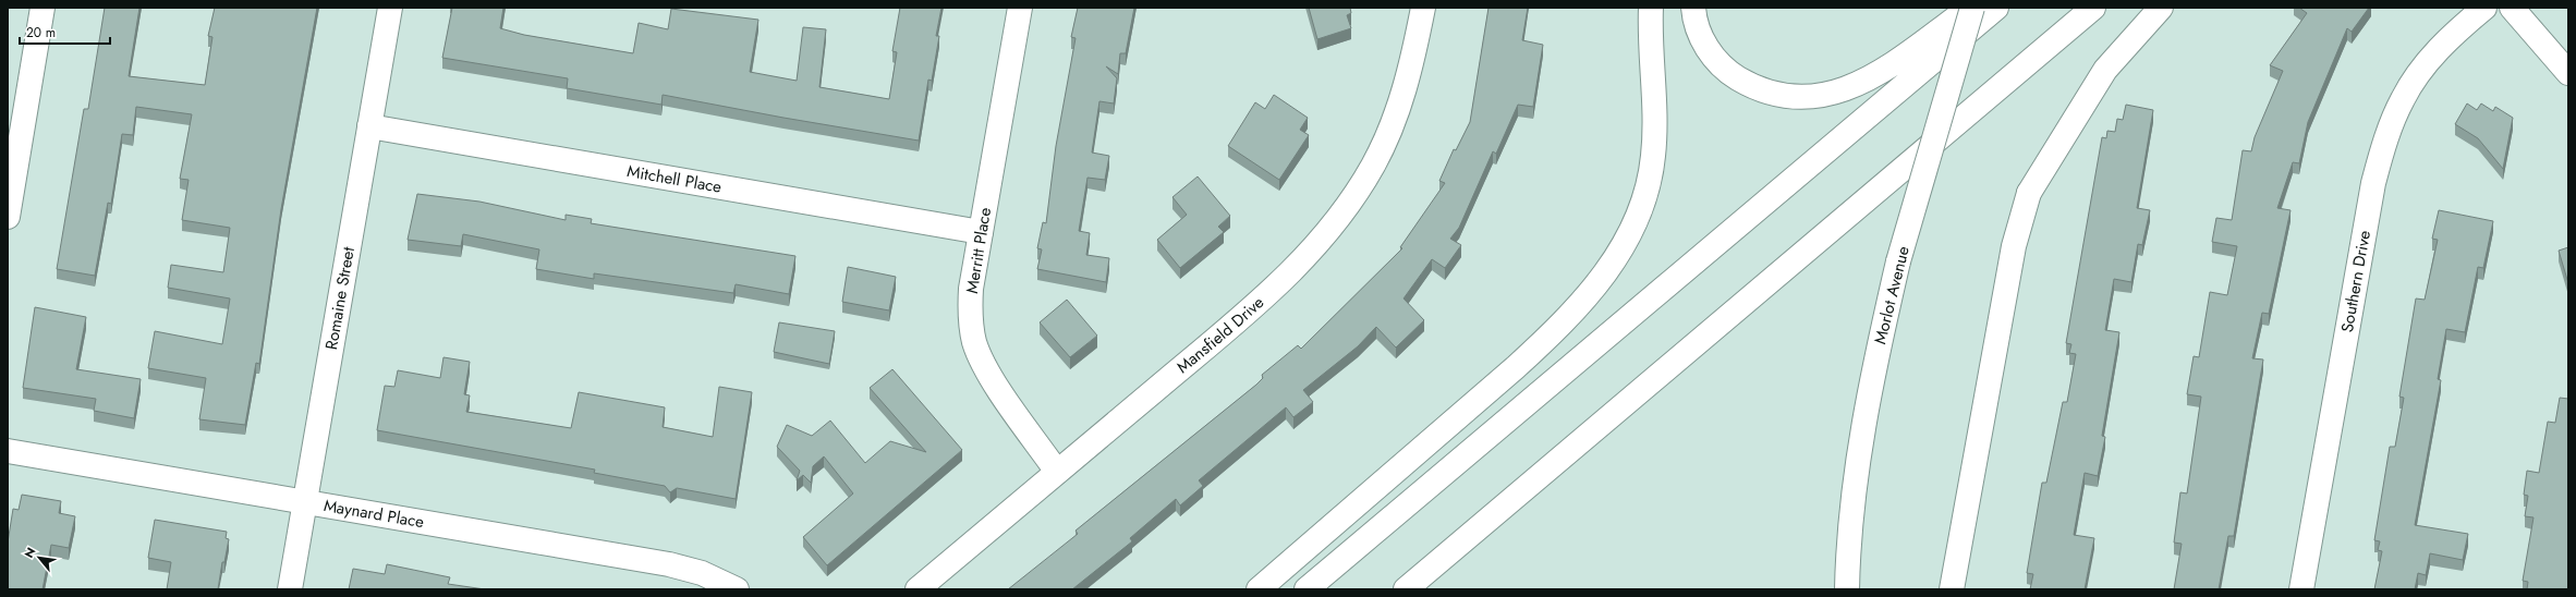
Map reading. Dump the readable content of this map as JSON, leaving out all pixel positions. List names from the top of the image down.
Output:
{
  "streets": {
    "main road": [
      "Mitchell Place",
      "Merritt Place",
      "Southern Drive",
      "Morlot Avenue",
      "Romaine Street",
      "Mansfield Drive",
      "Maynard Place"
    ]
  },
  "crossings": [
    ["Mitchell Place", "Merritt Place"],
    ["Mitchell Place", "Romaine Street"],
    ["Merritt Place", "Mansfield Drive"],
    ["Romaine Street", "Maynard Place"]
  ],
  "scale_bar": "20 m",
  "north": "top left"
}
